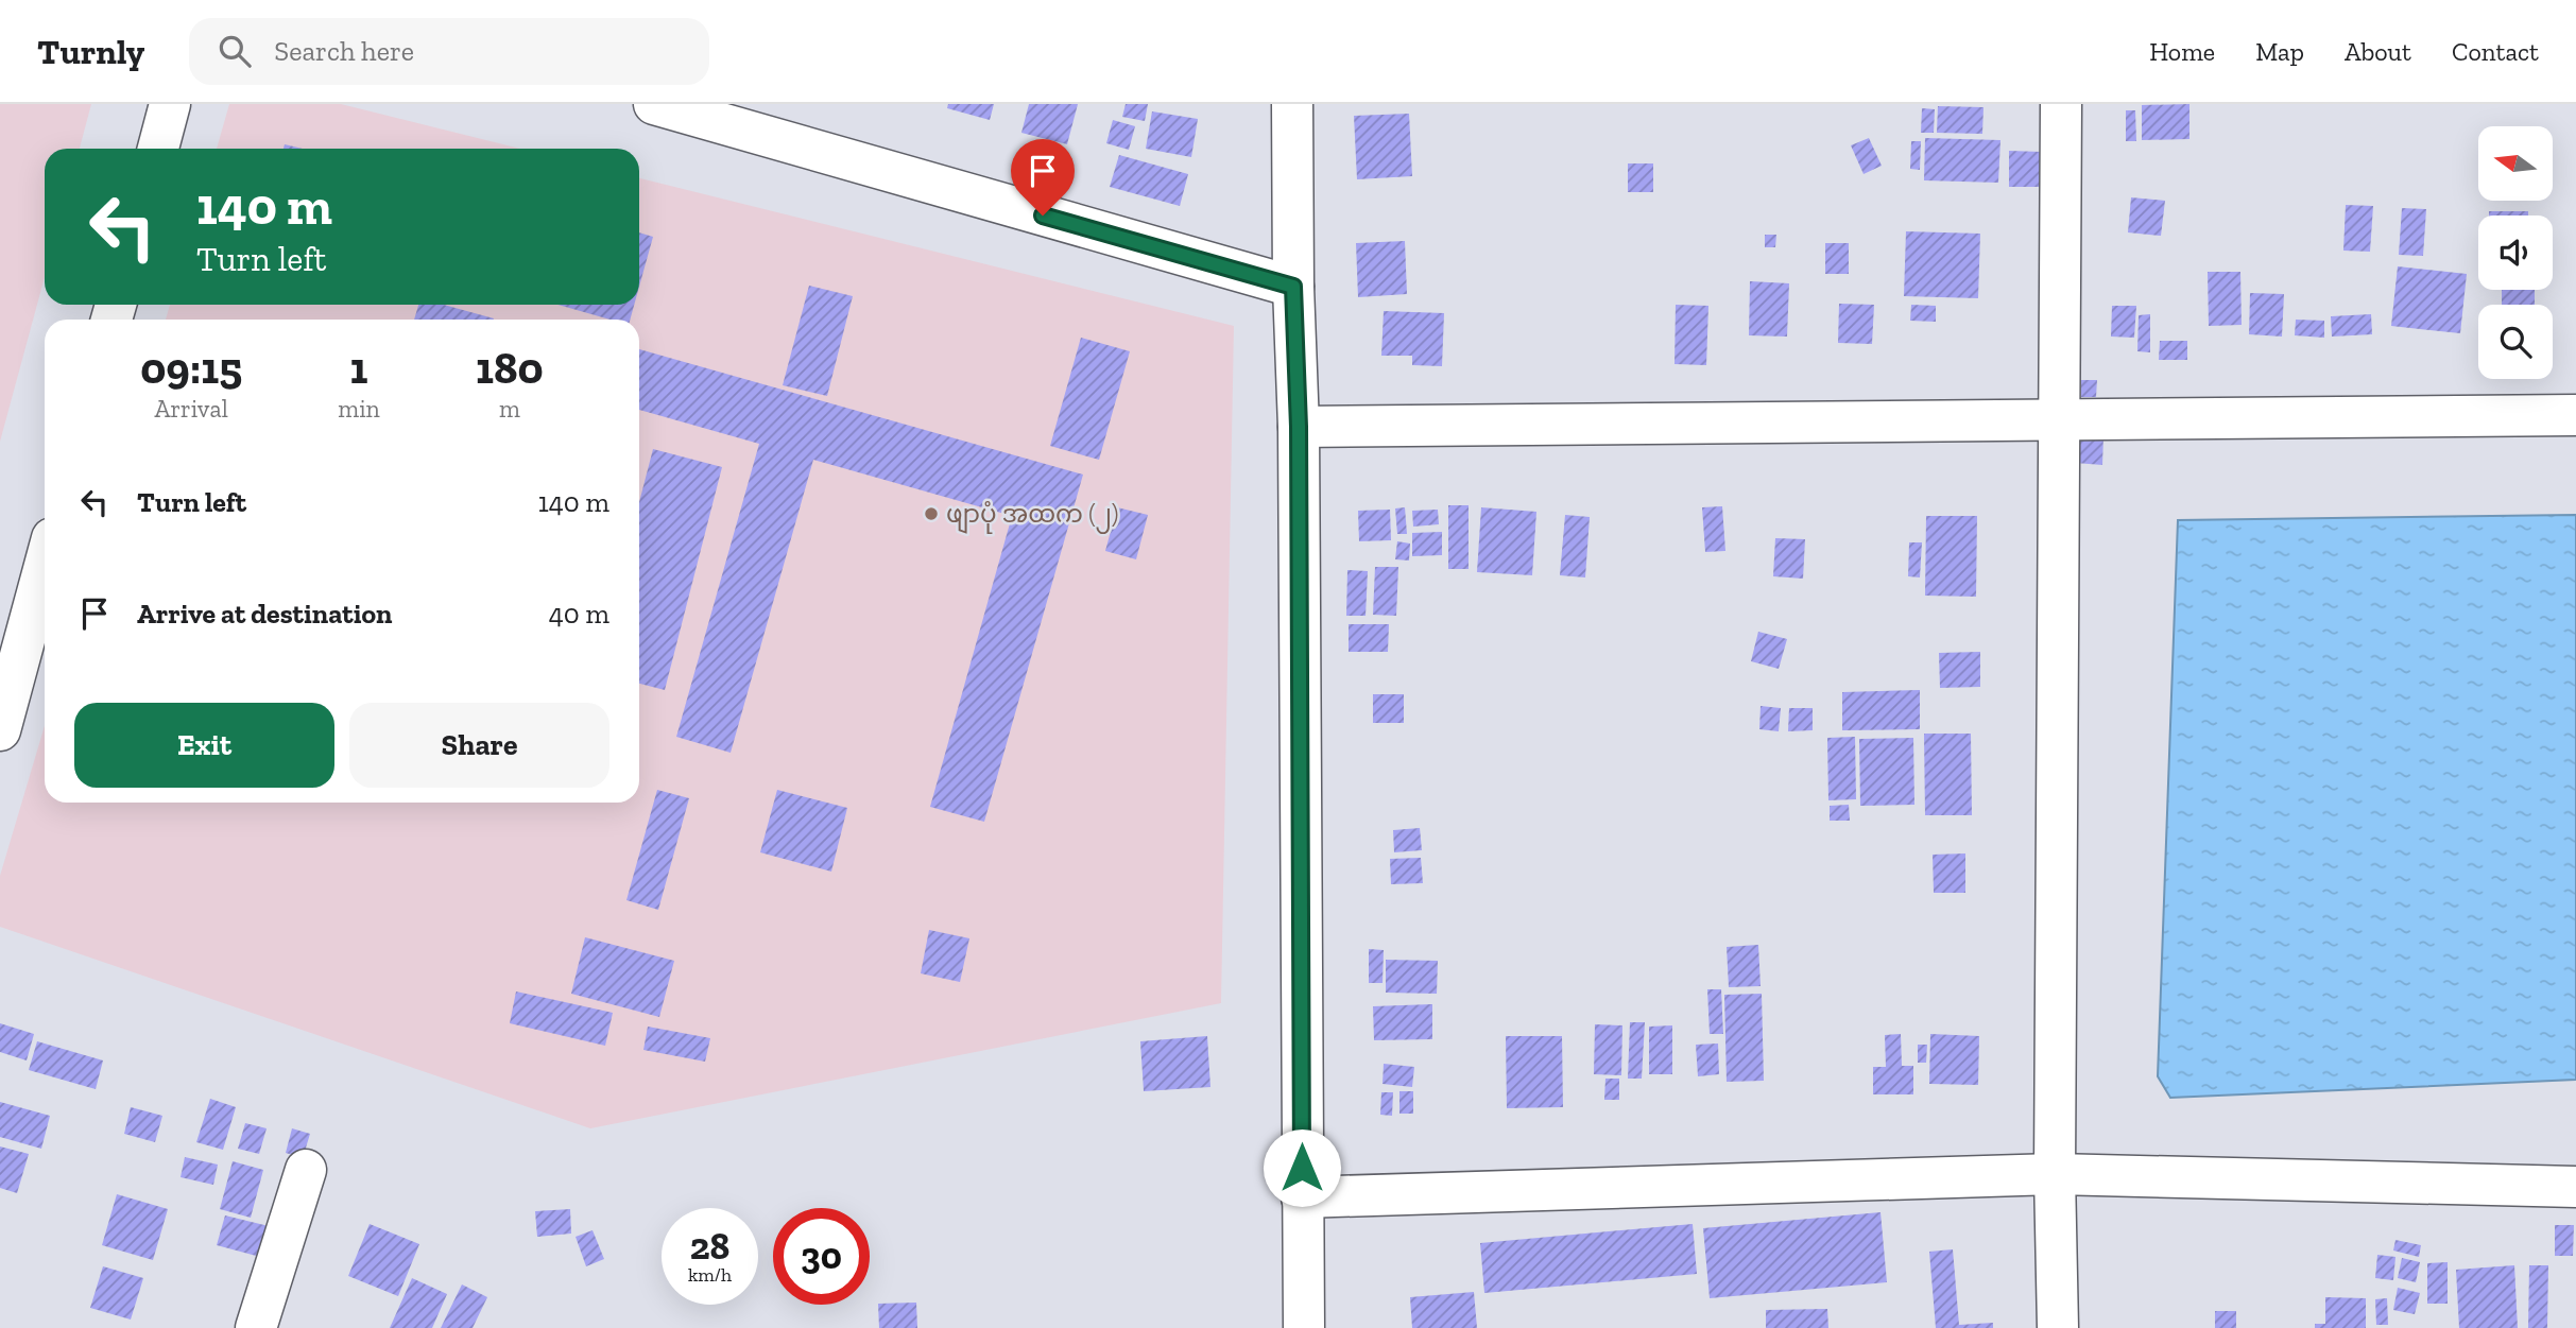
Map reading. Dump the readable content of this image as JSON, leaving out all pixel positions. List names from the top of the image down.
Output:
{
  "places": ["ဖျာပုံ အထက (၂)"],
  "north": "left",
  "page": {
    "header": "Turnly",
    "search": "Search here",
    "nav": [
      "Home",
      "Map",
      "About",
      "Contact"
    ],
    "turn": ["140 m", "Turn left"],
    "eta": [
      "09:15",
      "Arrival",
      "1",
      "min",
      "180",
      "m"
    ],
    "list": [
      {
        "name": "Turn left",
        "value": "140 m"
      },
      {
        "name": "Arrive at destination",
        "value": "40 m"
      }
    ],
    "buttons": ["Exit", "Share"],
    "speed": "28 km/h",
    "limit": "30"
  }
}
